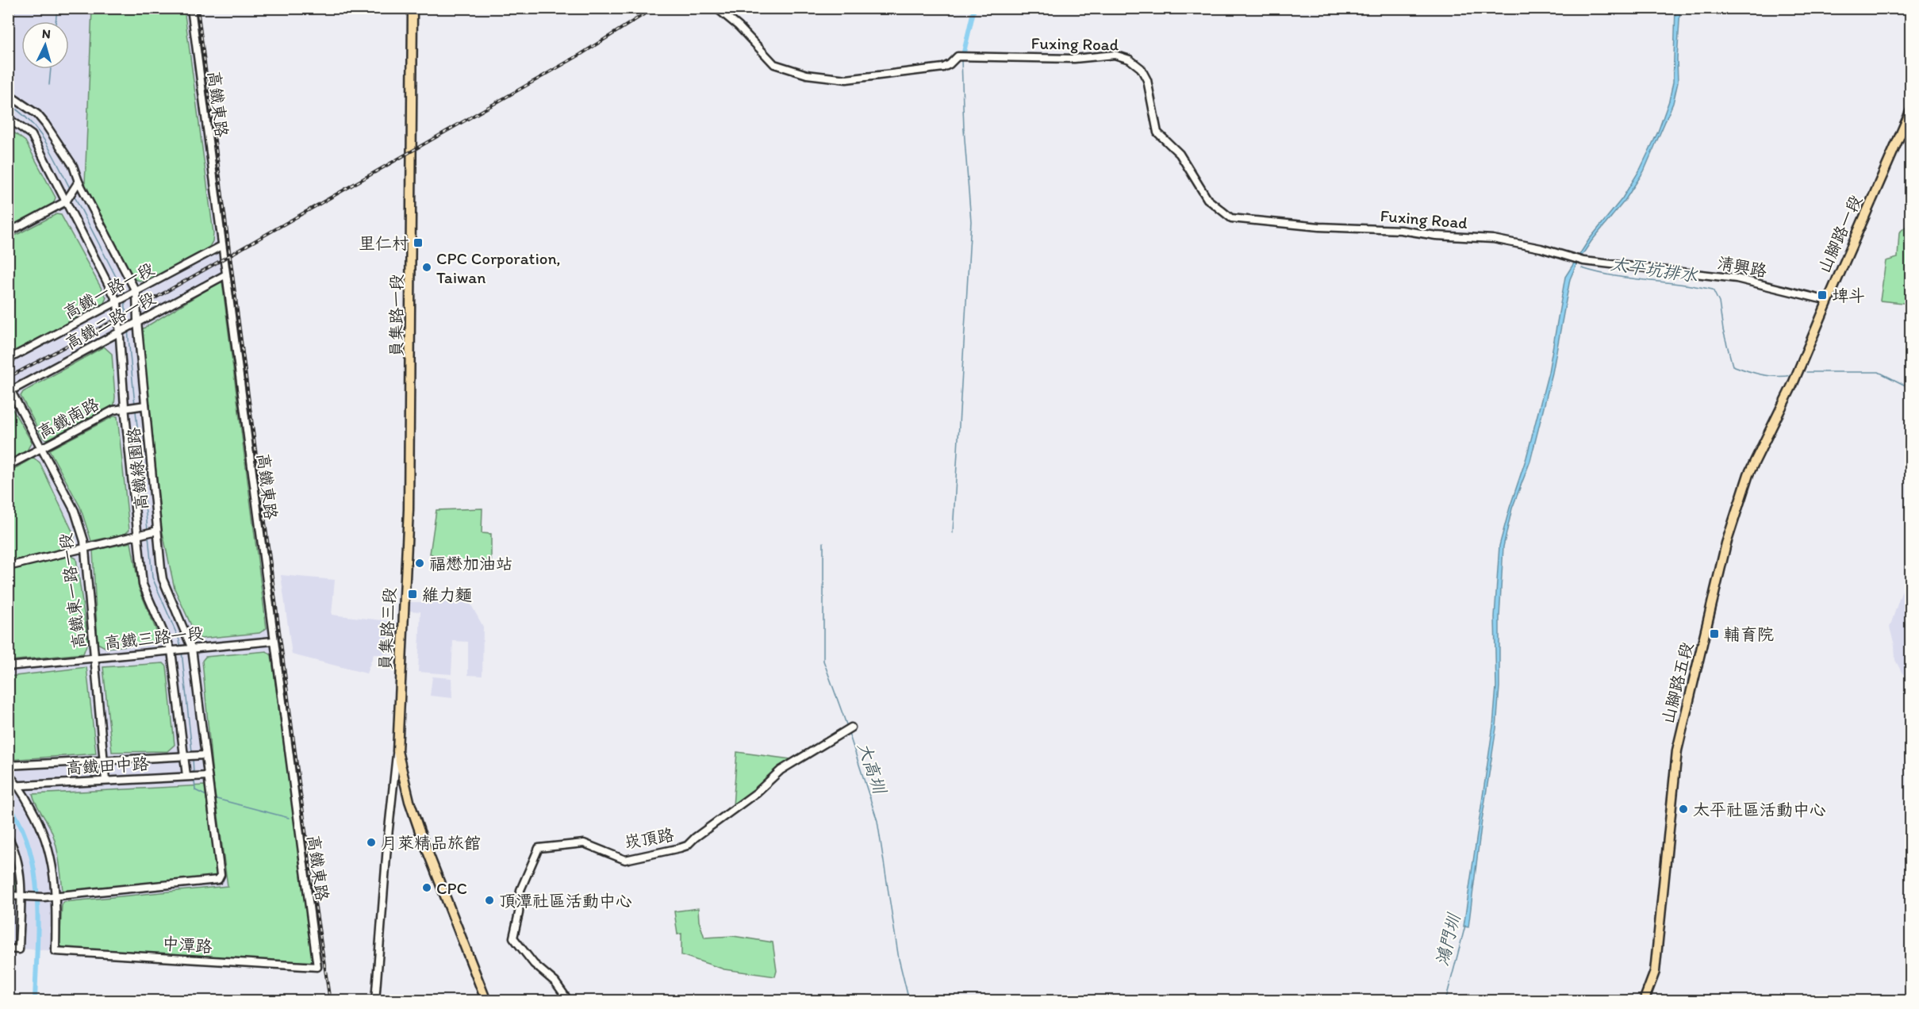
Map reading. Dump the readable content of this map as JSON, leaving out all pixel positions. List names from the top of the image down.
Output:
{
  "streets": {
    "main road": [
      "山腳路一段",
      "員集路一段",
      "員集路三段",
      "山腳路五段"
    ],
    "street": [
      "Fuxing Road",
      "高鐵東路",
      "清興路",
      "高鐵一路一段",
      "高鐵二路一段",
      "高鐵南路",
      "高鐵綠園路",
      "高鐵東一路一段",
      "高鐵三路一段",
      "高鐵田中路",
      "崁頂路",
      "中潭路"
    ]
  },
  "crossings": [
    ["Fuxing Road", "清興路"],
    ["高鐵東路", "高鐵一路一段"],
    ["高鐵東路", "高鐵二路一段"],
    ["高鐵東路", "高鐵三路一段"],
    ["高鐵東路", "中潭路"],
    ["山腳路一段", "清興路"],
    ["山腳路一段", "山腳路五段"],
    ["高鐵一路一段", "高鐵綠園路"],
    ["員集路一段", "員集路三段"],
    ["高鐵二路一段", "高鐵綠園路"],
    ["高鐵二路一段", "高鐵東一路一段"],
    ["高鐵南路", "高鐵綠園路"],
    ["高鐵南路", "高鐵東一路一段"],
    ["高鐵綠園路", "高鐵三路一段"],
    ["高鐵綠園路", "高鐵田中路"],
    ["高鐵綠園路", "中潭路"],
    ["高鐵東一路一段", "高鐵三路一段"],
    ["高鐵東一路一段", "高鐵田中路"]
  ],
  "water": ["太平坑排水", "大高圳", "鴻門圳"],
  "places": {
    "transit": [
      "里仁村",
      "埤斗",
      "維力麵",
      "輔育院"
    ],
    "other": [
      "CPC Corporation, Taiwan",
      "福懋加油站",
      "太平社區活動中心",
      "月萊精品旅館",
      "CPC",
      "頂潭社區活動中心"
    ]
  },
  "north": "top"
}
